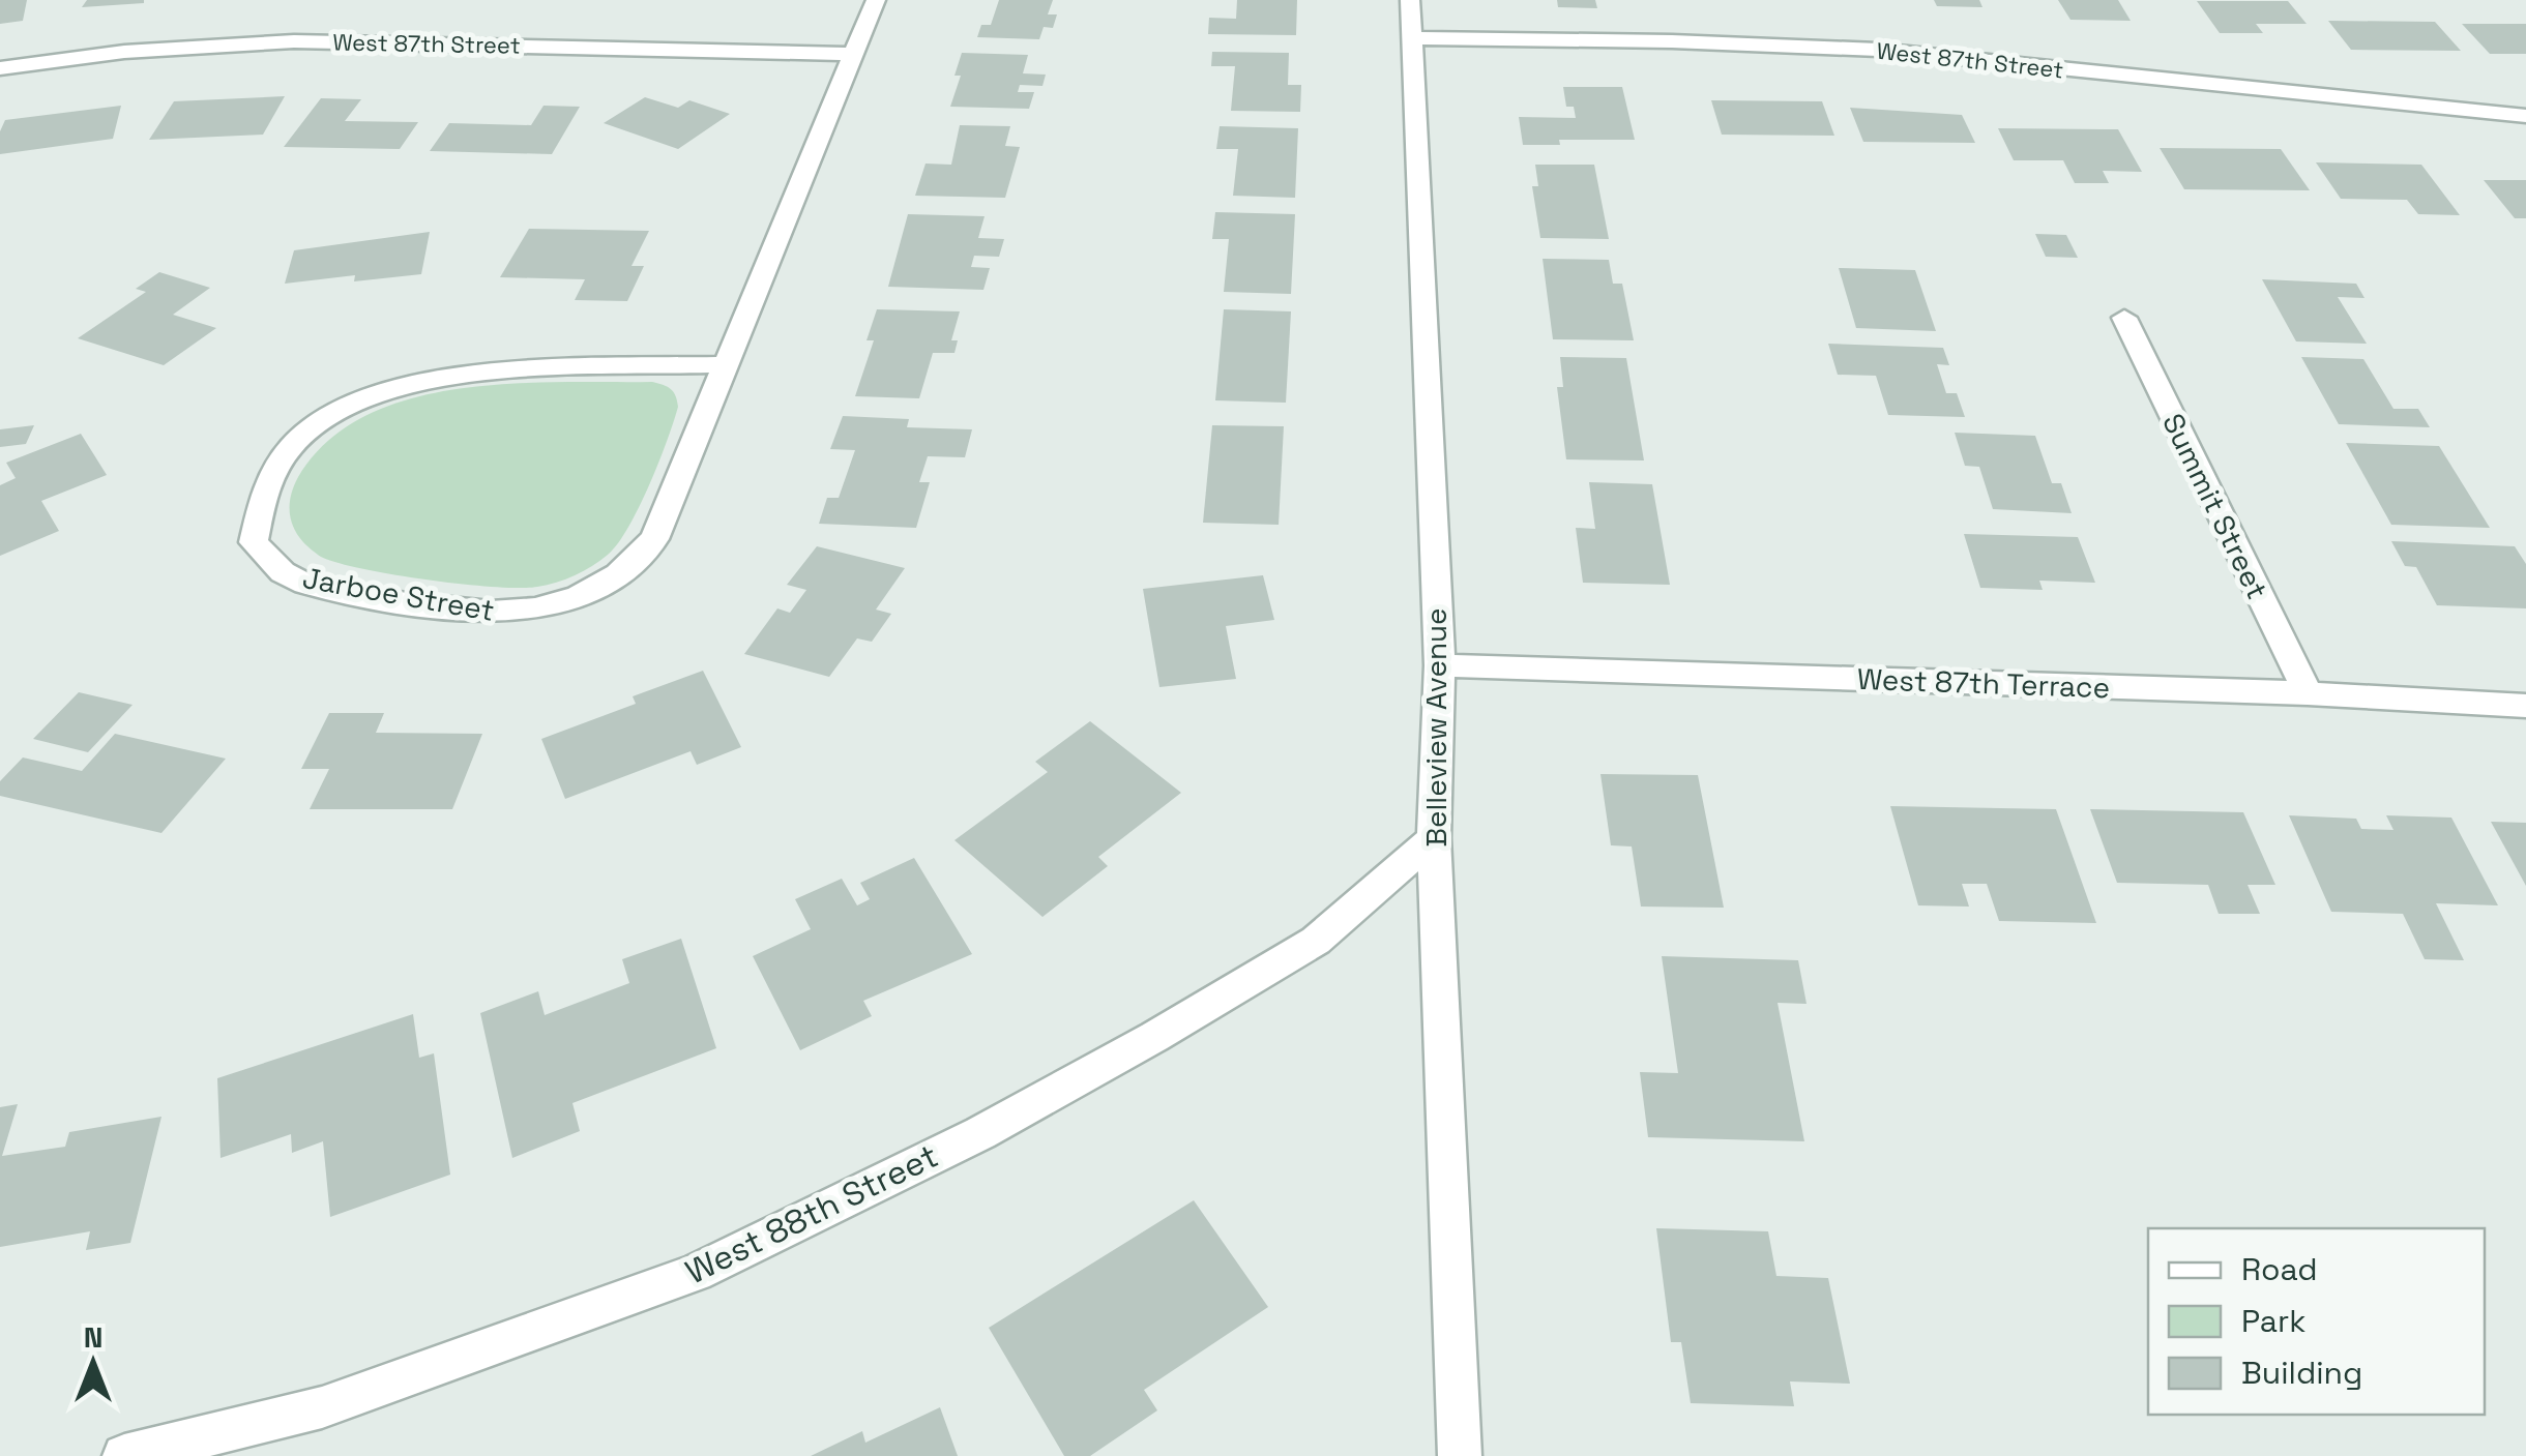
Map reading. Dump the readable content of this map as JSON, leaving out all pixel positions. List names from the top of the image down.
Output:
{
  "streets": {
    "street": [
      "West 87th Street",
      "Summit Street",
      "Jarboe Street",
      "West 87th Terrace",
      "Belleview Avenue",
      "West 88th Street"
    ]
  },
  "crossings": [
    ["West 87th Street", "Jarboe Street"],
    ["West 87th Street", "Belleview Avenue"],
    ["Summit Street", "West 87th Terrace"],
    ["West 87th Terrace", "Belleview Avenue"],
    ["Belleview Avenue", "West 88th Street"]
  ],
  "legend": ["Road", "Park", "Building"],
  "north": "top"
}
